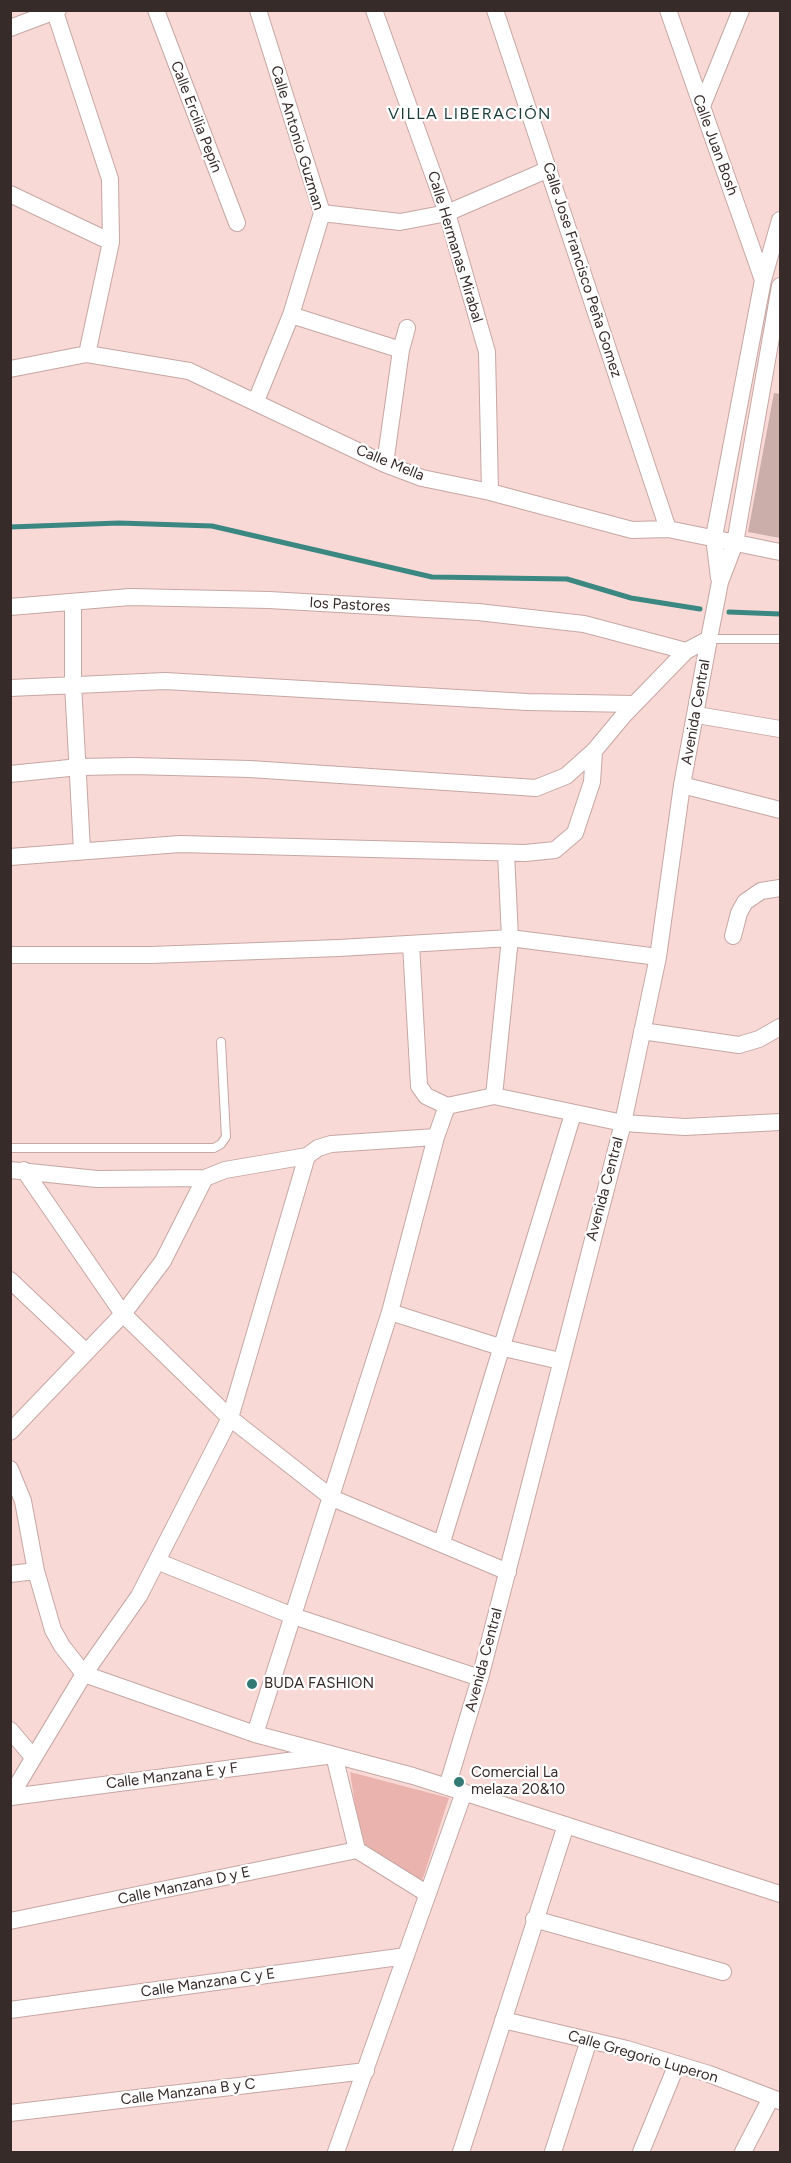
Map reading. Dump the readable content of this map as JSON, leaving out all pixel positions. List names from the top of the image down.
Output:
{
  "streets": {
    "street": [
      "Calle Ercilia Pepín",
      "Calle Antonio Guzman",
      "Calle Juan Bosh",
      "Calle Hermanas Mirabal",
      "Calle Jose Francisco Peña Gomez",
      "Calle Mella",
      "los Pastores",
      "Avenida Central",
      "Calle Manzana E y F",
      "Calle Manzana D y E",
      "Calle Manzana C y E",
      "Calle Gregorio Luperon",
      "Calle Manzana B y C"
    ]
  },
  "crossings": [
    ["Calle Antonio Guzman", "Calle Mella"],
    ["Calle Juan Bosh", "Avenida Central"],
    ["Calle Hermanas Mirabal", "Calle Mella"],
    ["Calle Jose Francisco Peña Gomez", "Calle Mella"],
    ["Calle Mella", "Avenida Central"]
  ],
  "districts": ["VILLA LIBERACIÓN"],
  "places": ["BUDA FASHION", "Comercial La melaza 20&10"]
}
